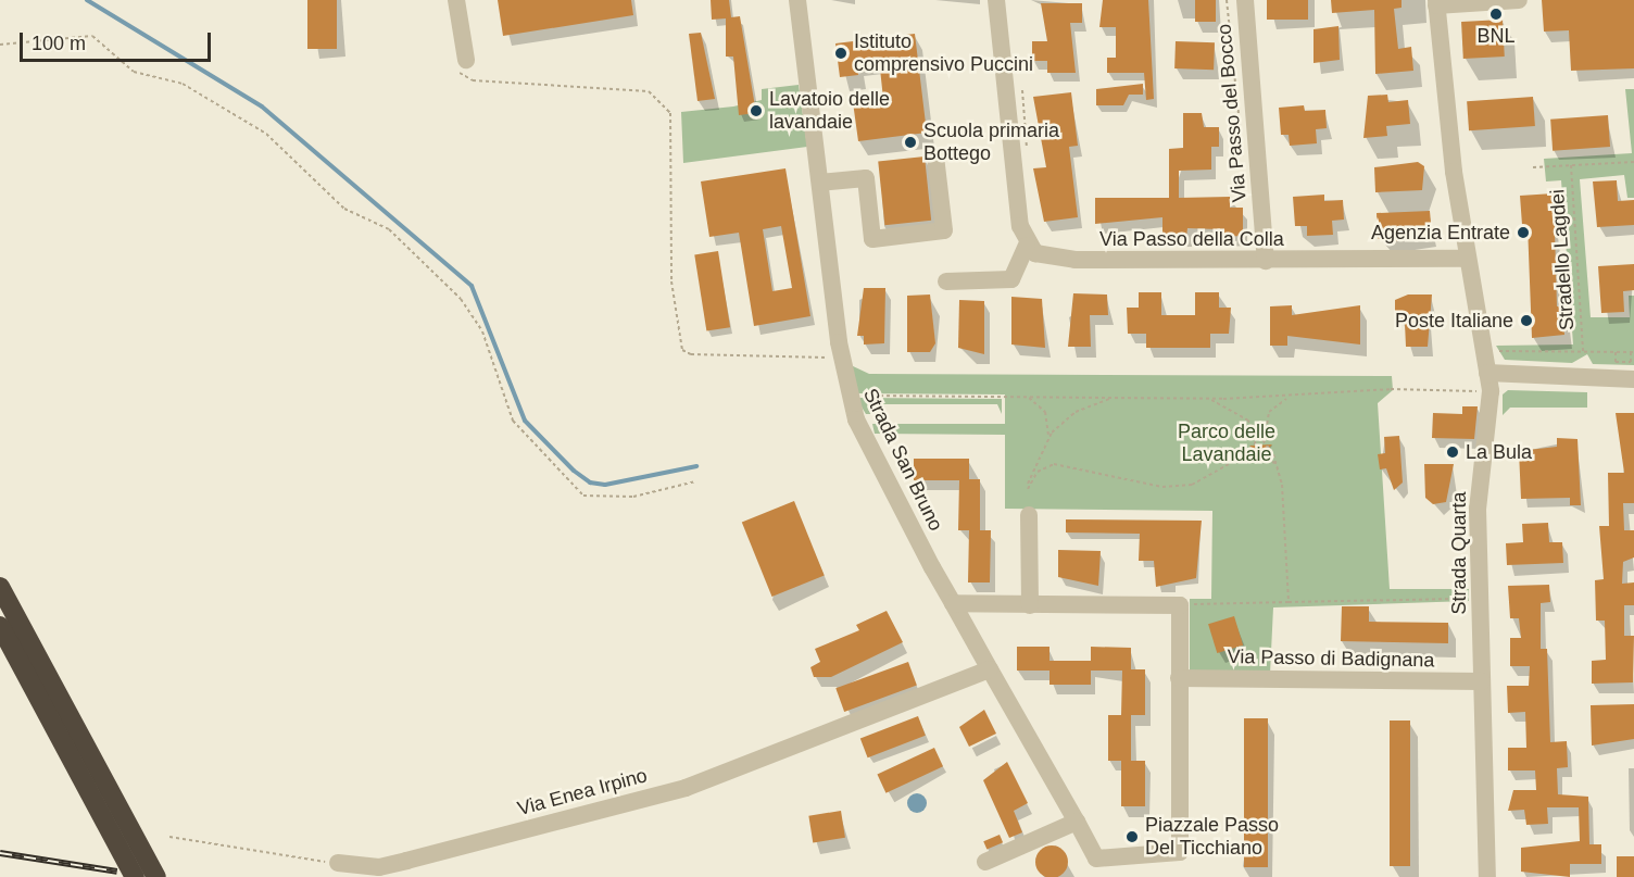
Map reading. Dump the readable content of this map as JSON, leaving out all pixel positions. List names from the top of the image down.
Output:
{
  "streets": {
    "street": [
      "Via Passo del Bocco",
      "Via Passo della Colla",
      "Strada San Bruno",
      "Strada Quarta",
      "Via Passo di Badignana",
      "Via Enea Irpino"
    ],
    "path": ["Stradello Lagdei"]
  },
  "crossings": [
    ["Via Passo del Bocco", "Via Passo della Colla"],
    ["Via Passo della Colla", "Strada Quarta"],
    ["Strada San Bruno", "Via Passo di Badignana"],
    ["Strada San Bruno", "Via Enea Irpino"],
    ["Strada Quarta", "Via Passo di Badignana"]
  ],
  "parks": ["Parco delle Lavandaie"],
  "places": [
    "BNL",
    "Istituto comprensivo Puccini",
    "Lavatoio delle lavandaie",
    "Scuola primaria Bottego",
    "Agenzia Entrate",
    "Poste Italiane",
    "La Bula",
    "Piazzale Passo Del Ticchiano"
  ],
  "scale_bar": "100 m"
}
